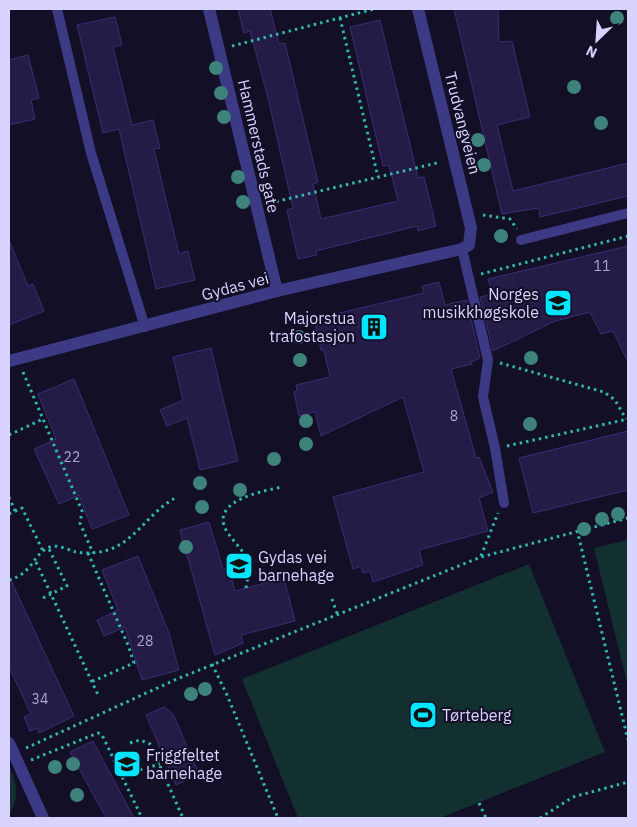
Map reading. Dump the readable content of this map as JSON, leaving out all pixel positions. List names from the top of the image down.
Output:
{
  "streets": {
    "street": ["Trudvangveien", "Hammerstads gate", "Gydas vei"]
  },
  "crossings": [
    ["Trudvangveien", "Gydas vei"],
    ["Hammerstads gate", "Gydas vei"]
  ],
  "places": {
    "school or university": ["Norges musikkhøgskole", "Gydas vei barnehage", "Friggfeltet barnehage"],
    "building": ["Majorstua trafostasjon"],
    "sports": ["Tørteberg"]
  },
  "house_numbers": [
    "11",
    "8",
    "22",
    "28",
    "34"
  ],
  "north": "bottom left"
}
